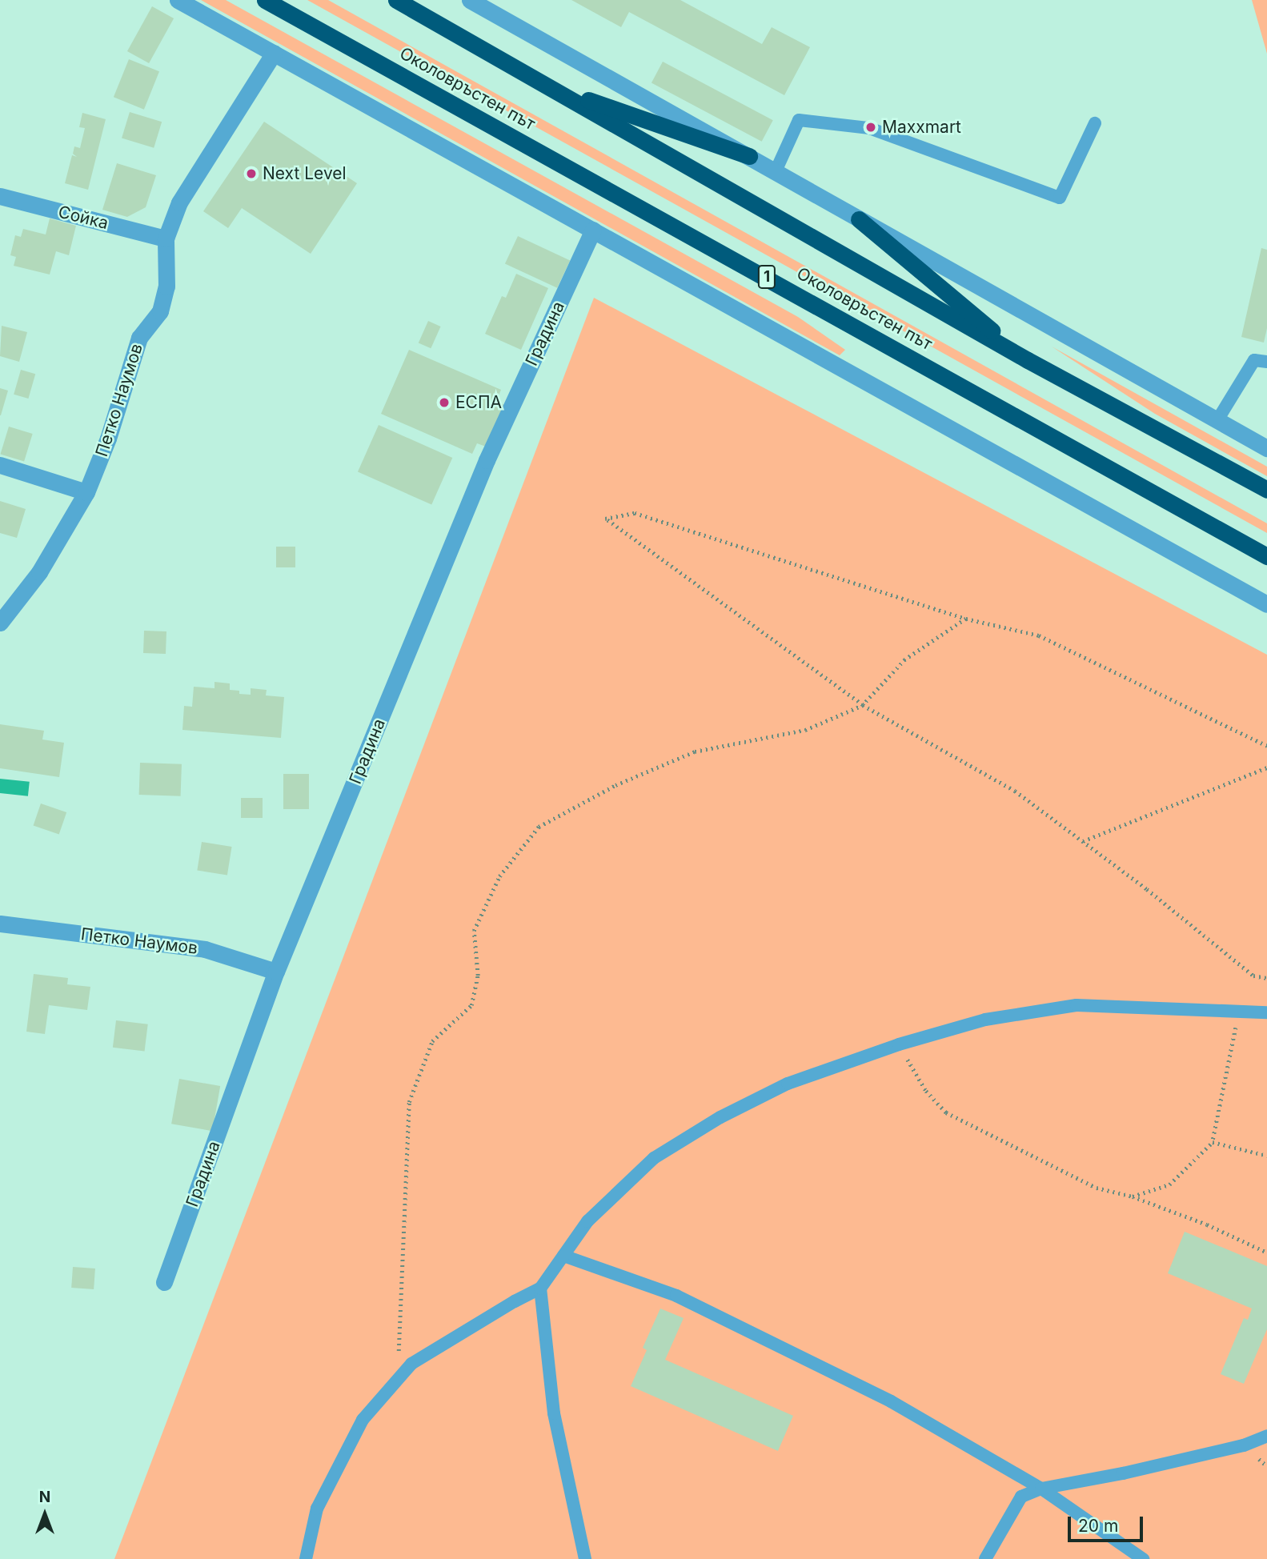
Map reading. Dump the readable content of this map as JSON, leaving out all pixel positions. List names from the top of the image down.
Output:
{
  "streets": {
    "highway": ["Околовръстен път", "1"],
    "street": ["Сойка", "Градина", "Петко Наумов"]
  },
  "crossings": [
    ["Сойка", "Петко Наумов"],
    ["Градина", "Петко Наумов"]
  ],
  "places": ["Maxxmart", "Next Level", "ЕСПА"],
  "scale_bar": "20 m",
  "north": "top"
}
